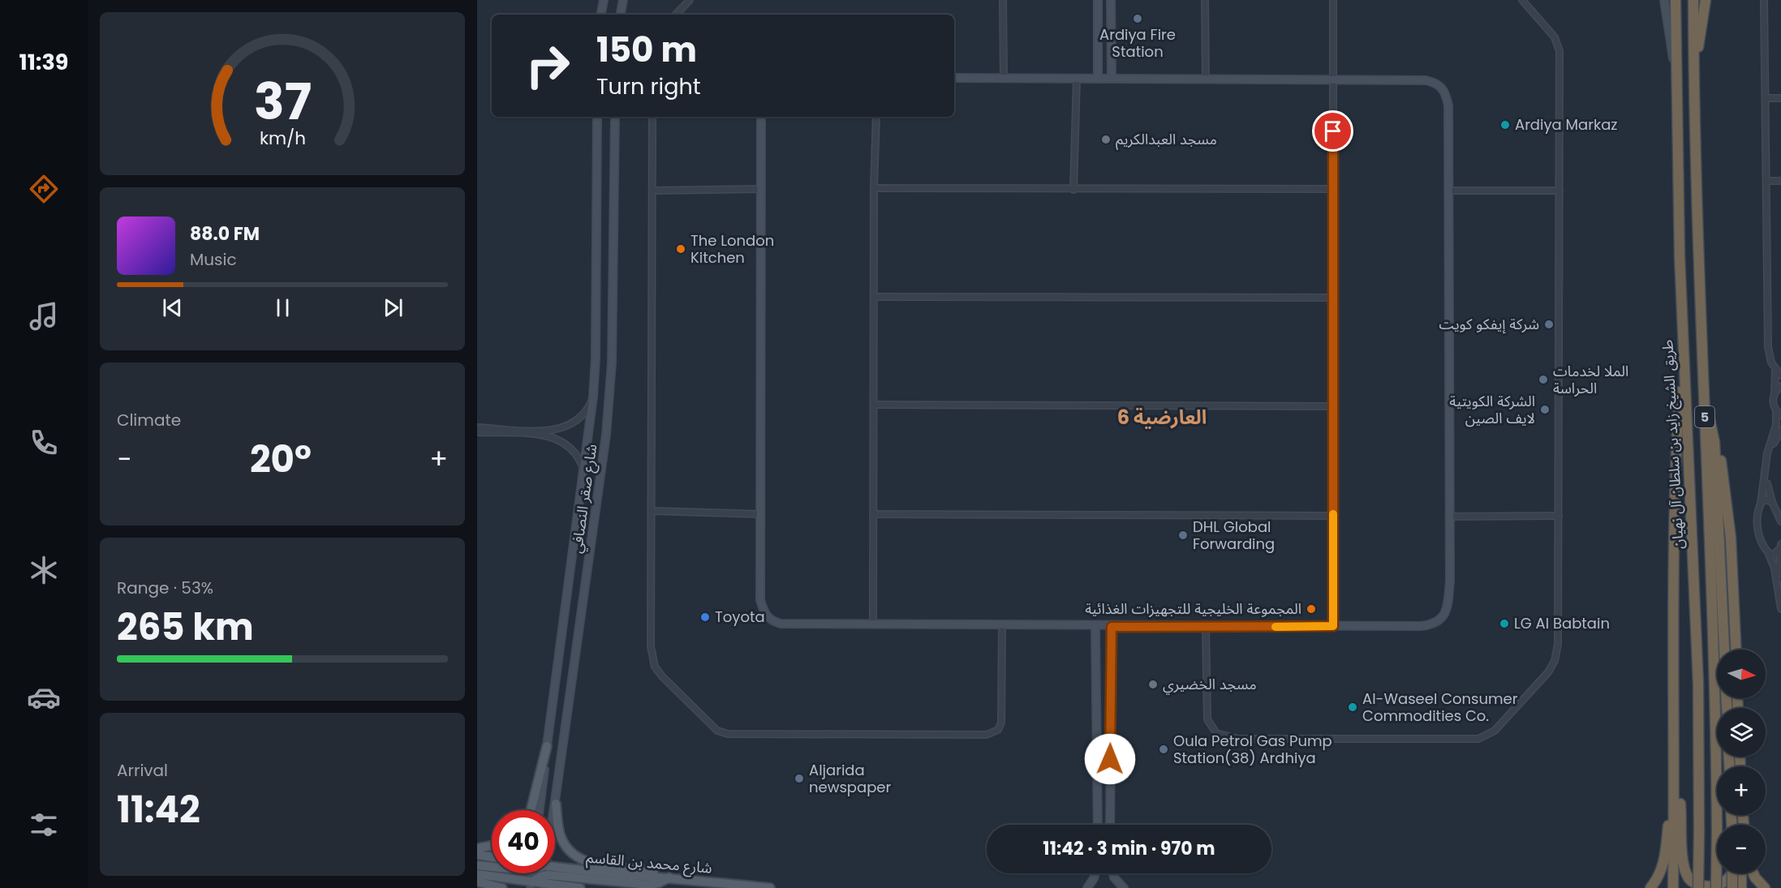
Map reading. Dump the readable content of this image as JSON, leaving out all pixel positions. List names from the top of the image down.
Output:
{
  "streets": {
    "highway": ["5", "طريق الشيخ زايد بن سلطان آل نهيان"],
    "main road": ["شارع محمد بن القاسم"],
    "street": ["شارع صقر النصافي"]
  },
  "districts": ["العارضية 6"],
  "places": [
    "Ardiya Fire Station",
    "Ardiya Markaz",
    "مسجد العبدالكريم",
    "The London Kitchen",
    "شركة إيفكو كويت",
    "الملا لخدمات الحراسة",
    "الشركة الكويتية لايف الصين",
    "DHL Global Forwarding",
    "المجموعة الخليجية للتجهيزات الغذائية",
    "Toyota",
    "LG Al Babtain",
    "مسجد الخضيري",
    "Al-Waseel Consumer Commodities Co.",
    "Oula Petrol Gas Pump Station(38) Ardhiya",
    "Aljarida newspaper"
  ],
  "north": "right",
  "page": {
    "tabs": "11:39",
    "turn": ["150 m", "Turn right"],
    "song": ["88.0 FM", "Music"],
    "tile": [
      "Climate",
      ["Range · 53%", "265 km"],
      ["Arrival", "11:42"]
    ],
    "heat": ["−", "20°", "+"],
    "map_buttons": ["+", "−"],
    "limit": "40",
    "trip": "11:42 · 3 min · 970 m",
    "gauge": ["37", "km/h"]
  }
}
